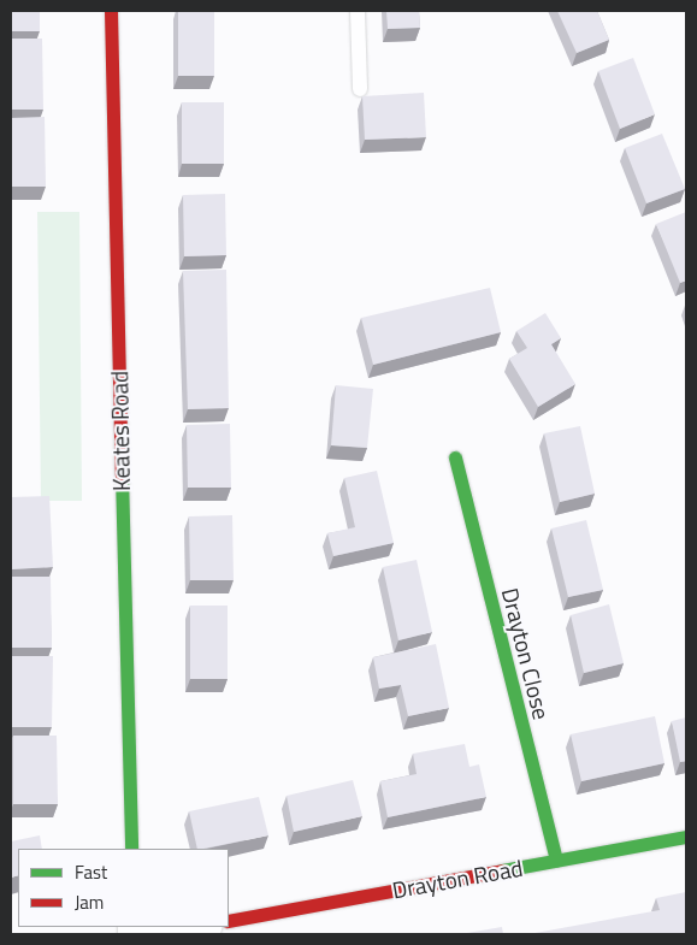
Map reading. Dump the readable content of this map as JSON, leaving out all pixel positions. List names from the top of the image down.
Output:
{
  "streets": {
    "street": ["Keates Road", "Drayton Close", "Drayton Road"]
  },
  "crossings": [
    ["Drayton Close", "Drayton Road"]
  ],
  "legend": ["Fast", "Jam"]
}
